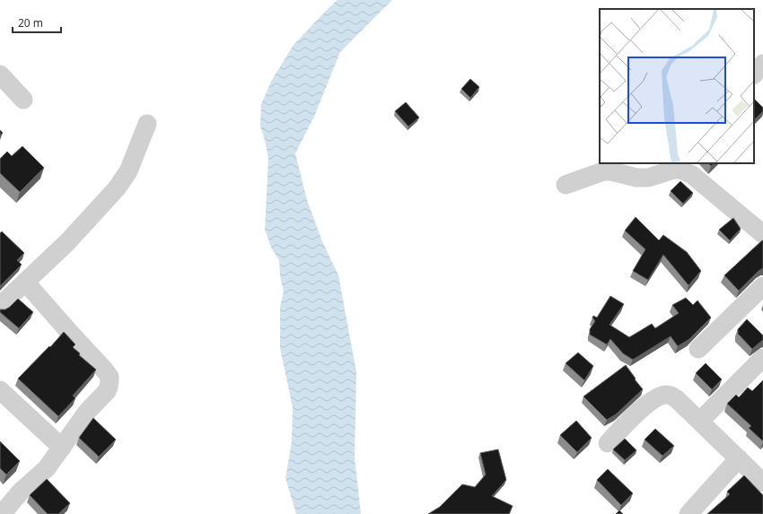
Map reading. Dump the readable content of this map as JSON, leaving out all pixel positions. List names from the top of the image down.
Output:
{
  "scale_bar": "20 m"
}
